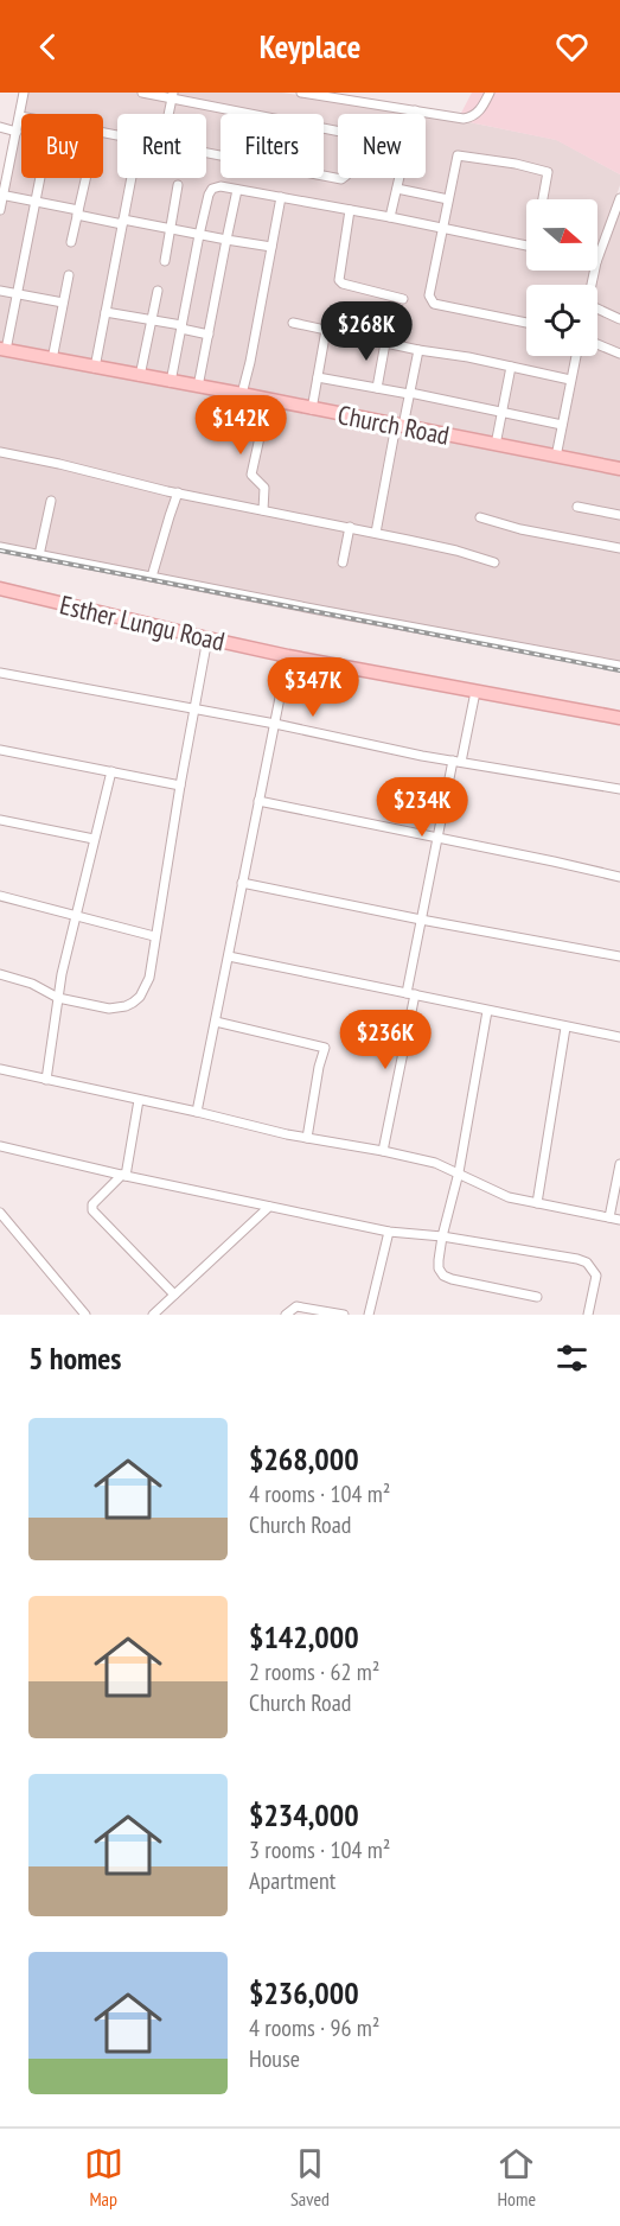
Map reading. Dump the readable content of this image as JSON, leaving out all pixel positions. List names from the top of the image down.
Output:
{
  "streets": {
    "street": ["Church Road", "Esther Lungu Road"]
  },
  "north": "right",
  "page": {
    "header": "Keyplace",
    "chip": [
      "Buy",
      "Rent",
      "Filters",
      "New"
    ],
    "price": [
      "$268K",
      "$142K",
      "$347K",
      "$234K",
      "$236K"
    ],
    "heading": "5 homes",
    "list": [
      {
        "name": "$268,000",
        "note": "4 rooms · 104 m² · Church Road"
      },
      {
        "name": "$142,000",
        "note": "2 rooms · 62 m² · Church Road"
      },
      {
        "name": "$234,000",
        "note": "3 rooms · 104 m² · Apartment"
      },
      {
        "name": "$236,000",
        "note": "4 rooms · 96 m² · House"
      }
    ],
    "tabs": ["Map", "Saved", "Home"]
  }
}
